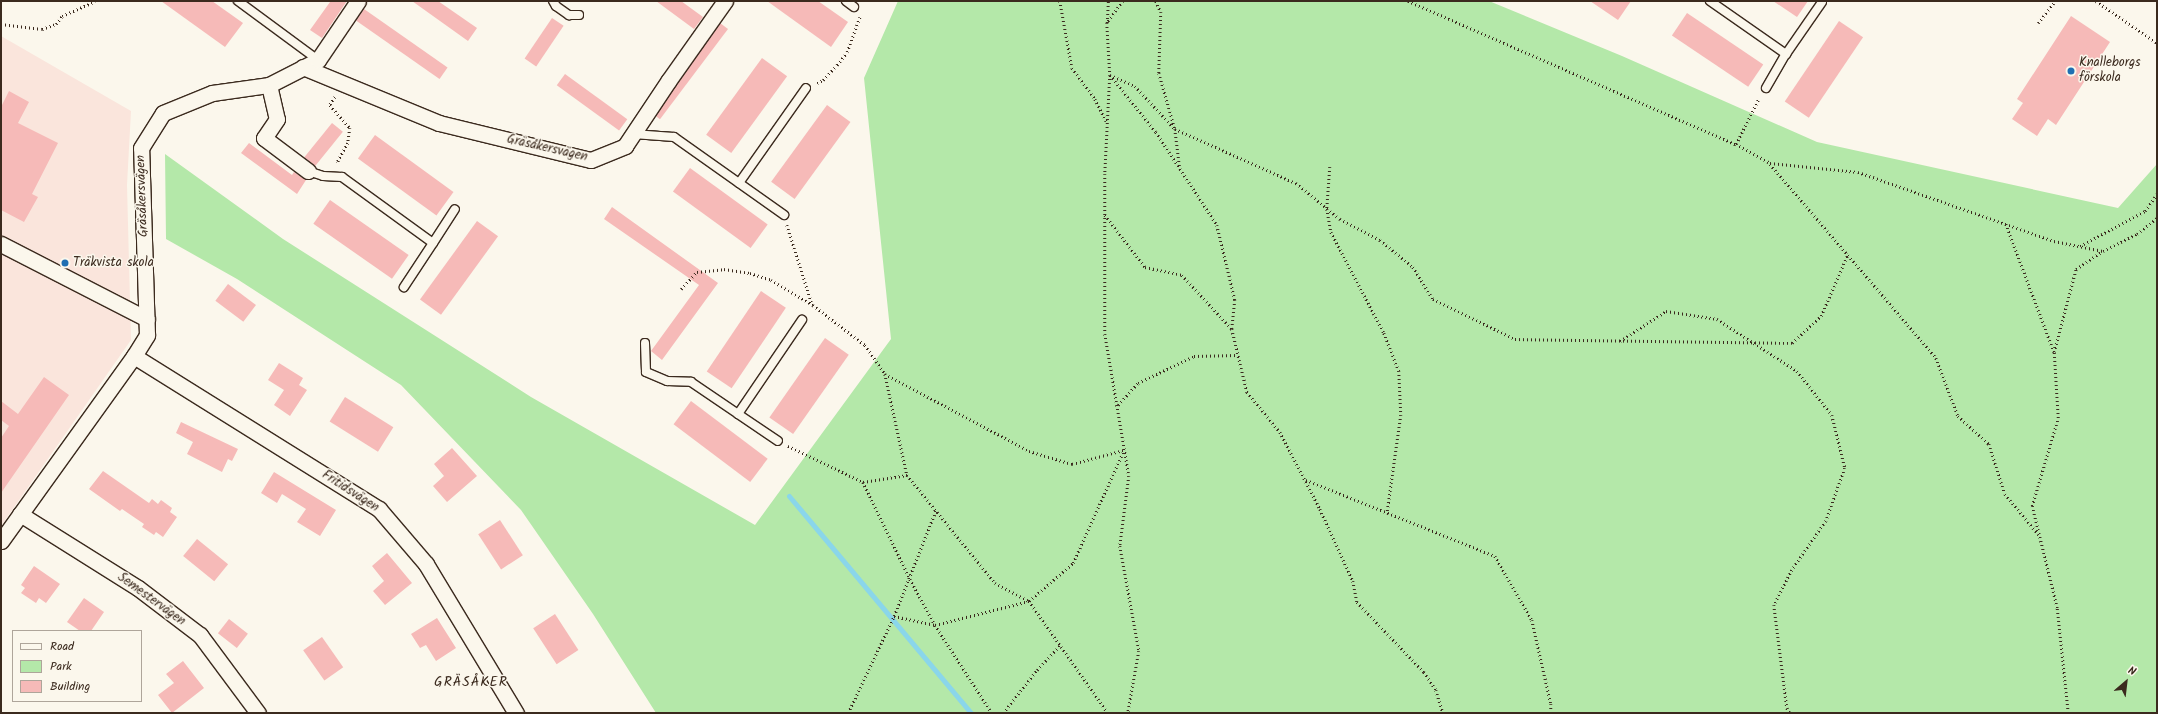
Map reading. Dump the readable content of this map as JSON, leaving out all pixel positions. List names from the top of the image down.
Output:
{
  "streets": {
    "street": ["Gräsåkersvägen", "Fritidsvägen", "Semestervägen"]
  },
  "crossings": [
    ["Gräsåkersvägen", "Fritidsvägen"],
    ["Gräsåkersvägen", "Semestervägen"]
  ],
  "districts": ["GRÄSÅKER"],
  "places": ["Knalleborgs förskola", "Träkvista skola"],
  "legend": ["Road", "Park", "Building"],
  "north": "top right"
}
